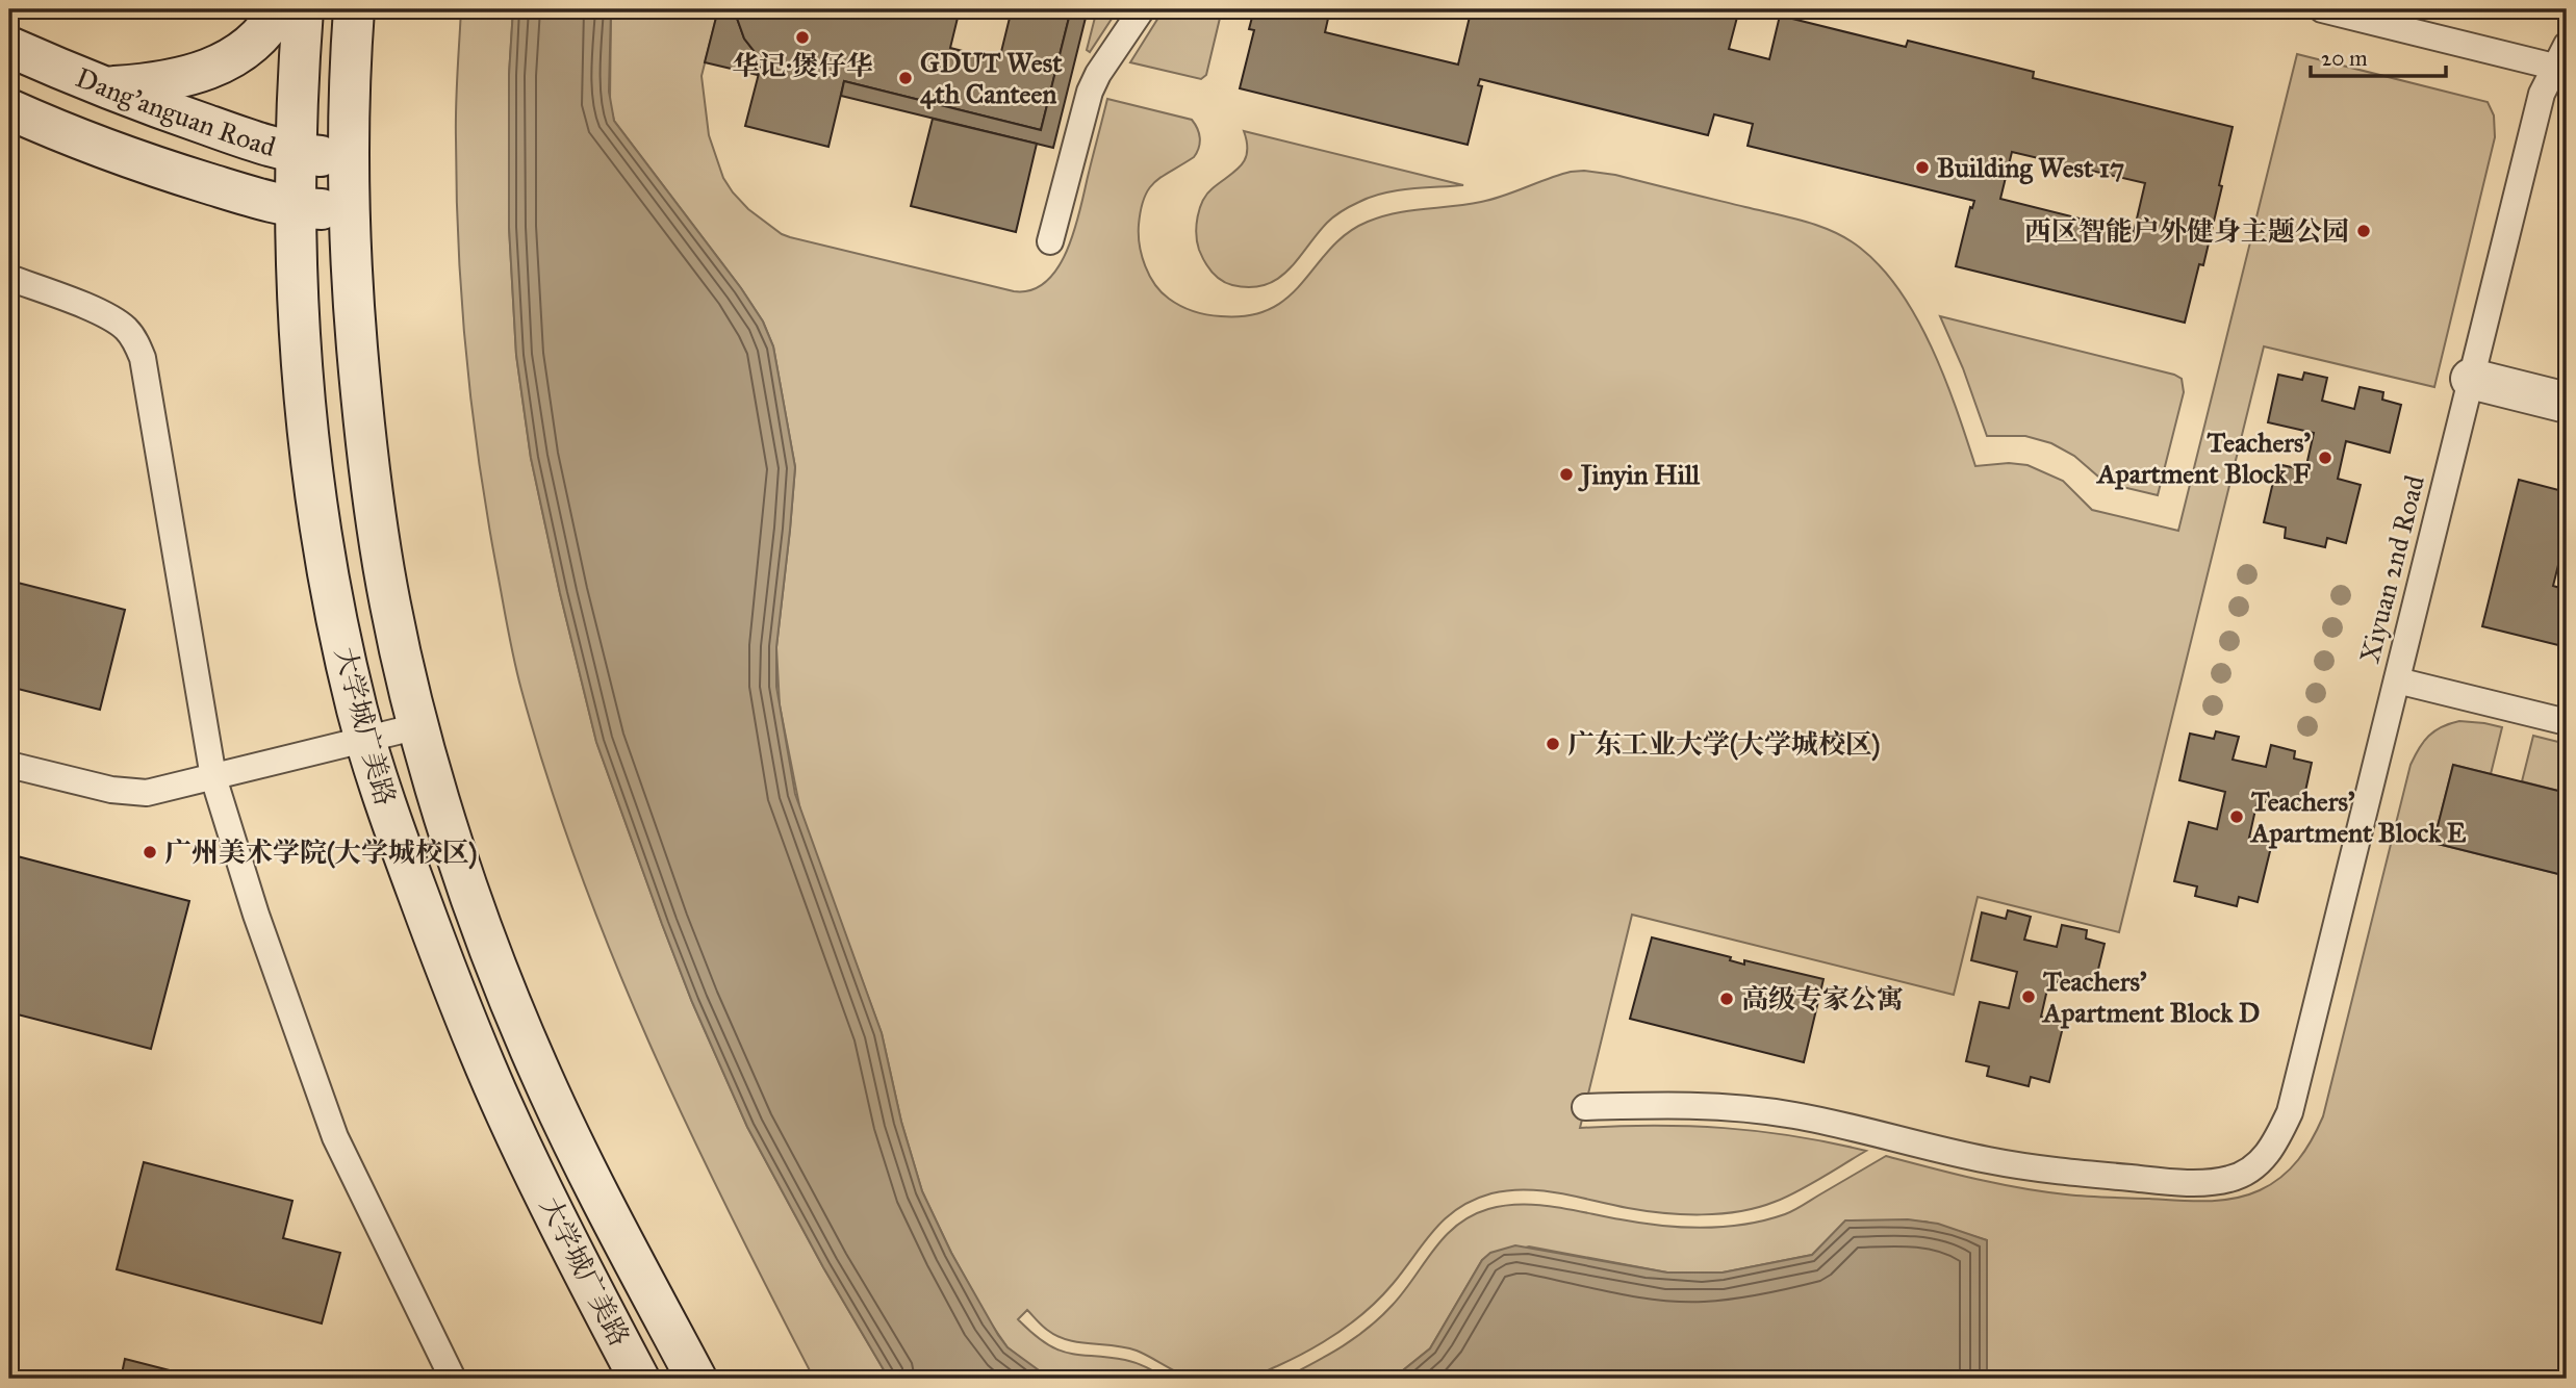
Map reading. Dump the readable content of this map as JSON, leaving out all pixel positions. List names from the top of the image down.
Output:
{
  "streets": {
    "main road": ["Dang'anguan Road", "大学城广美路"],
    "lane": ["Xiyuan 2nd Road"]
  },
  "crossings": [
    ["Dang'anguan Road", "大学城广美路"]
  ],
  "places": [
    "华记·煲仔华",
    "GDUT West 4th Canteen",
    "Building West 17",
    "西区智能户外健身主题公园",
    "Teachers' Apartment Block F",
    "Jinyin Hill",
    "广东工业大学(大学城校区)",
    "Teachers' Apartment Block E",
    "广州美术学院(大学城校区)",
    "Teachers' Apartment Block D",
    "高级专家公寓"
  ],
  "scale_bar": "20 m"
}
